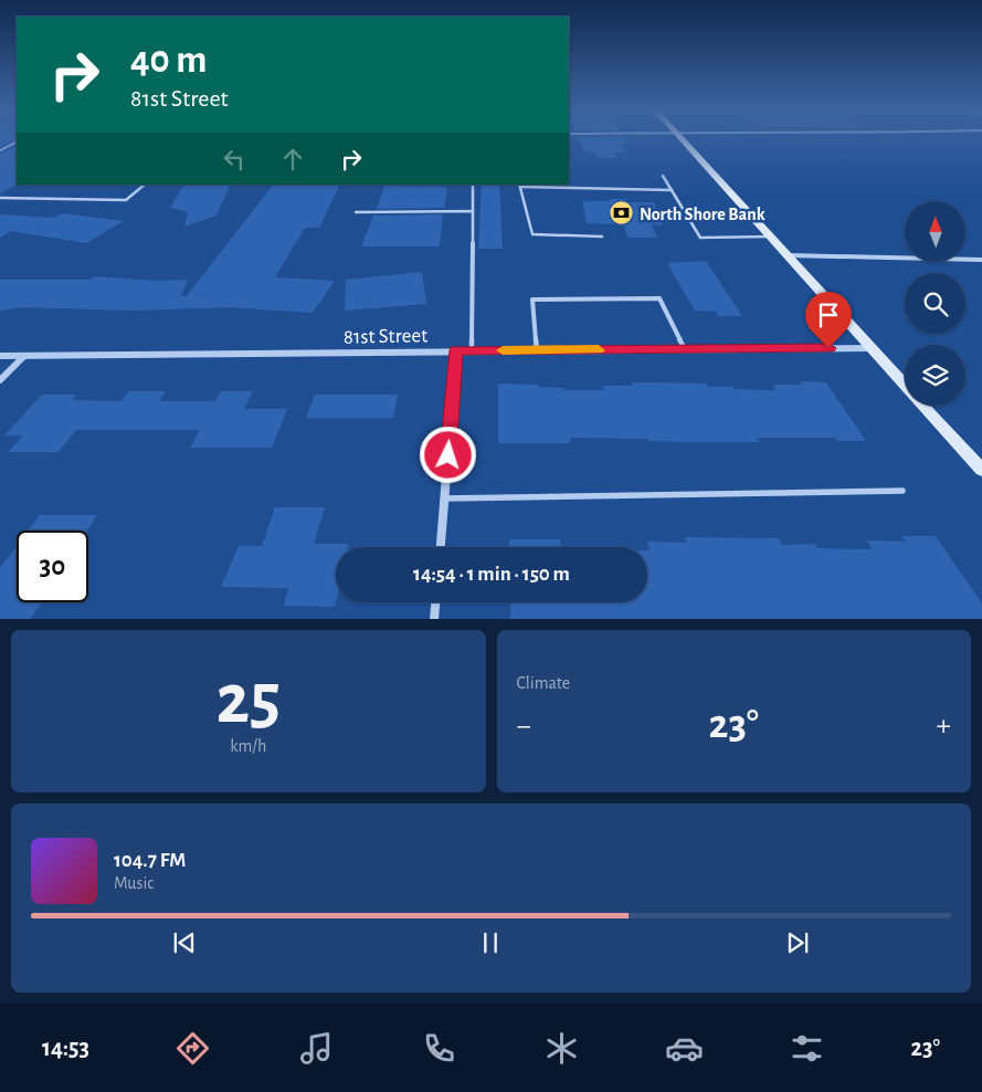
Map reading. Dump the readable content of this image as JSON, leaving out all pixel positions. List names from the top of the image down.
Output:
{
  "streets": {
    "street": ["81st Street"]
  },
  "places": {
    "bank": ["North Shore Bank"]
  },
  "north": "top",
  "page": {
    "turn": ["40 m", "81st Street"],
    "limit": "30",
    "trip": "14:54 · 1 min · 150 m",
    "tile": [
      ["25", "km/h"],
      "Climate"
    ],
    "heat": ["−", "23°", "+"],
    "song": ["104.7 FM", "Music"],
    "tabs": ["14:53", "23°"]
  }
}
